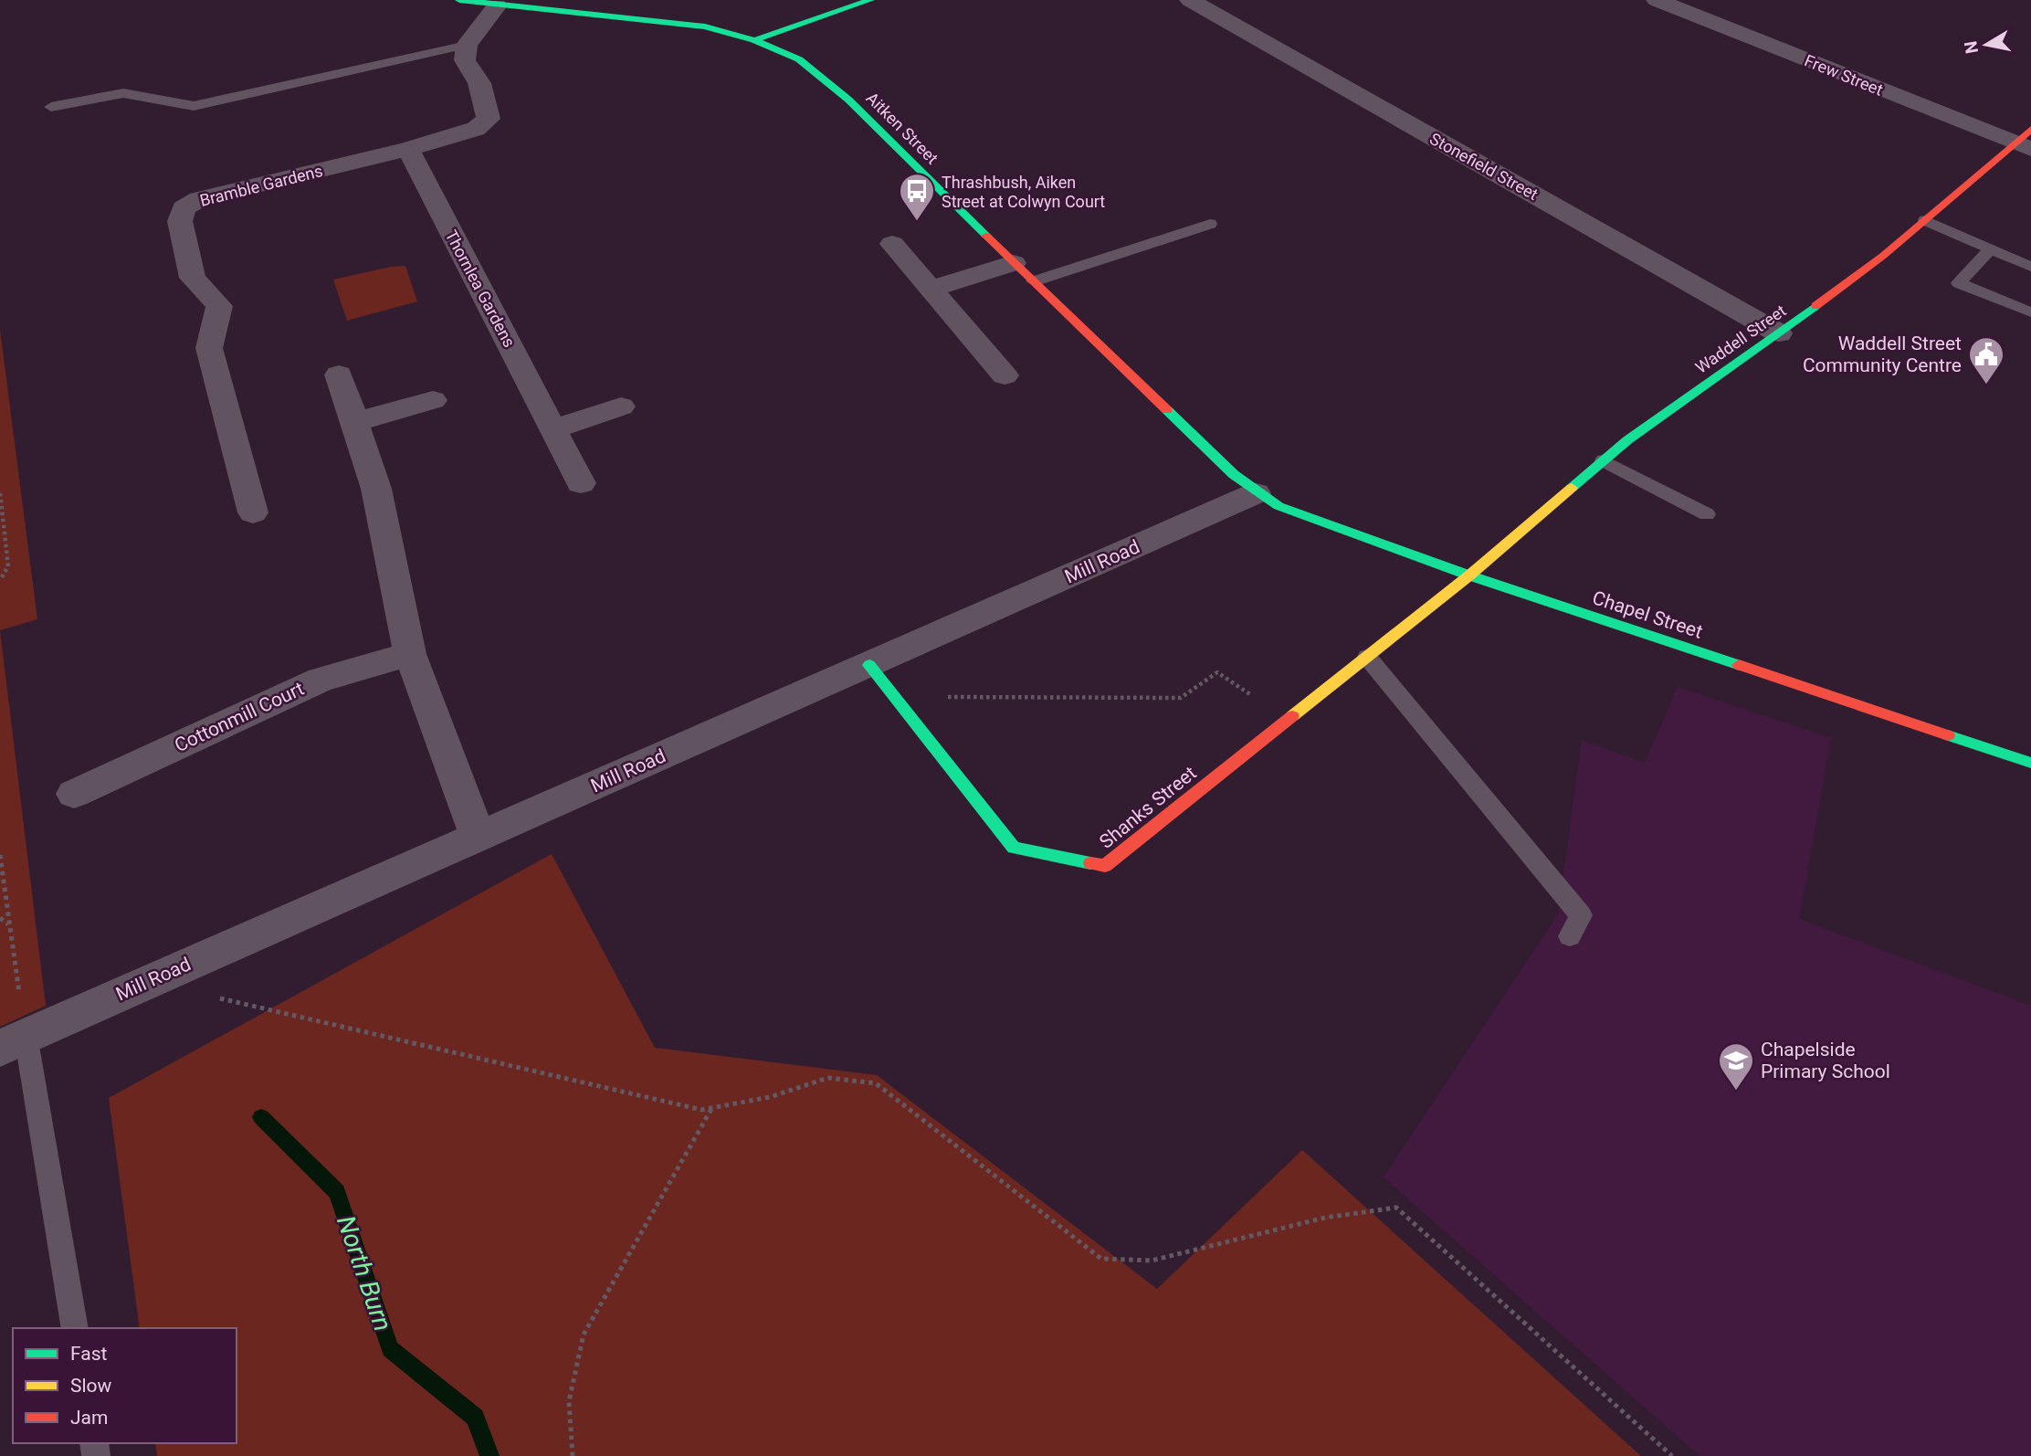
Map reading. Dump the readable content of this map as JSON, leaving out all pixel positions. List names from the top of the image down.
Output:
{
  "streets": {
    "main road": [
      "Aitken Street",
      "Waddell Street",
      "Chapel Street",
      "Shanks Street"
    ],
    "street": [
      "Frew Street",
      "Stonefield Street",
      "Bramble Gardens",
      "Thornlea Gardens",
      "Mill Road",
      "Cottonmill Court"
    ]
  },
  "crossings": [
    ["Frew Street", "Waddell Street"],
    ["Aitken Street", "Mill Road"],
    ["Aitken Street", "Chapel Street"],
    ["Stonefield Street", "Waddell Street"],
    ["Bramble Gardens", "Thornlea Gardens"],
    ["Waddell Street", "Chapel Street"],
    ["Waddell Street", "Shanks Street"],
    ["Mill Road", "Chapel Street"],
    ["Mill Road", "Shanks Street"],
    ["Chapel Street", "Shanks Street"]
  ],
  "water": ["North Burn"],
  "places": {
    "bus stop": ["Thrashbush, Aiken Street at Colwyn Court"],
    "public building": ["Waddell Street Community Centre"],
    "school or university": ["Chapelside Primary School"]
  },
  "legend": ["Fast", "Slow", "Jam"],
  "north": "left"
}
